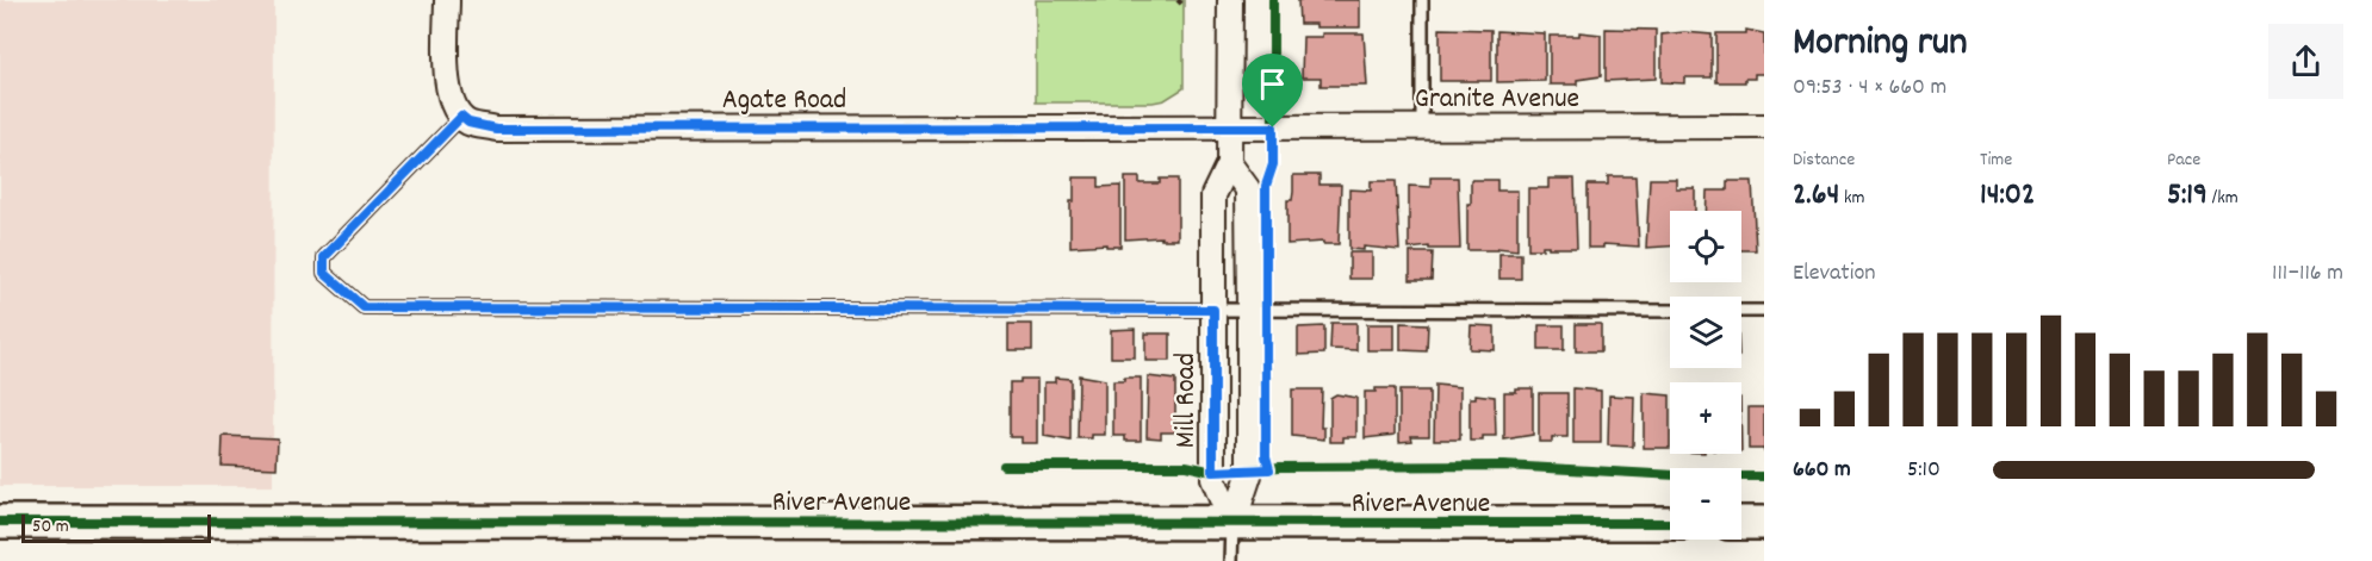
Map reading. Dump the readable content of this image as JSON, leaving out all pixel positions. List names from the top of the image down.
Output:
{
  "streets": {
    "street": [
      "Granite Avenue",
      "Agate Road",
      "Mill Road",
      "River Avenue"
    ]
  },
  "crossings": [
    ["Granite Avenue", "Agate Road"],
    ["Granite Avenue", "Mill Road"],
    ["Agate Road", "Mill Road"],
    ["Mill Road", "River Avenue"]
  ],
  "scale_bar": "50 m",
  "page": {
    "heading": ["Morning run", "09:53 · 4 × 660 m"],
    "stats": [
      ["Distance", "2.64 km"],
      ["Time", "14:02"],
      ["Pace", "5:19 /km"]
    ],
    "map_buttons": ["+", "−"],
    "chart": ["Elevation", "111–116 m"],
    "list": [
      {
        "name": "660 m",
        "note": "5:10"
      }
    ],
    "scale": "50 m"
  }
}
